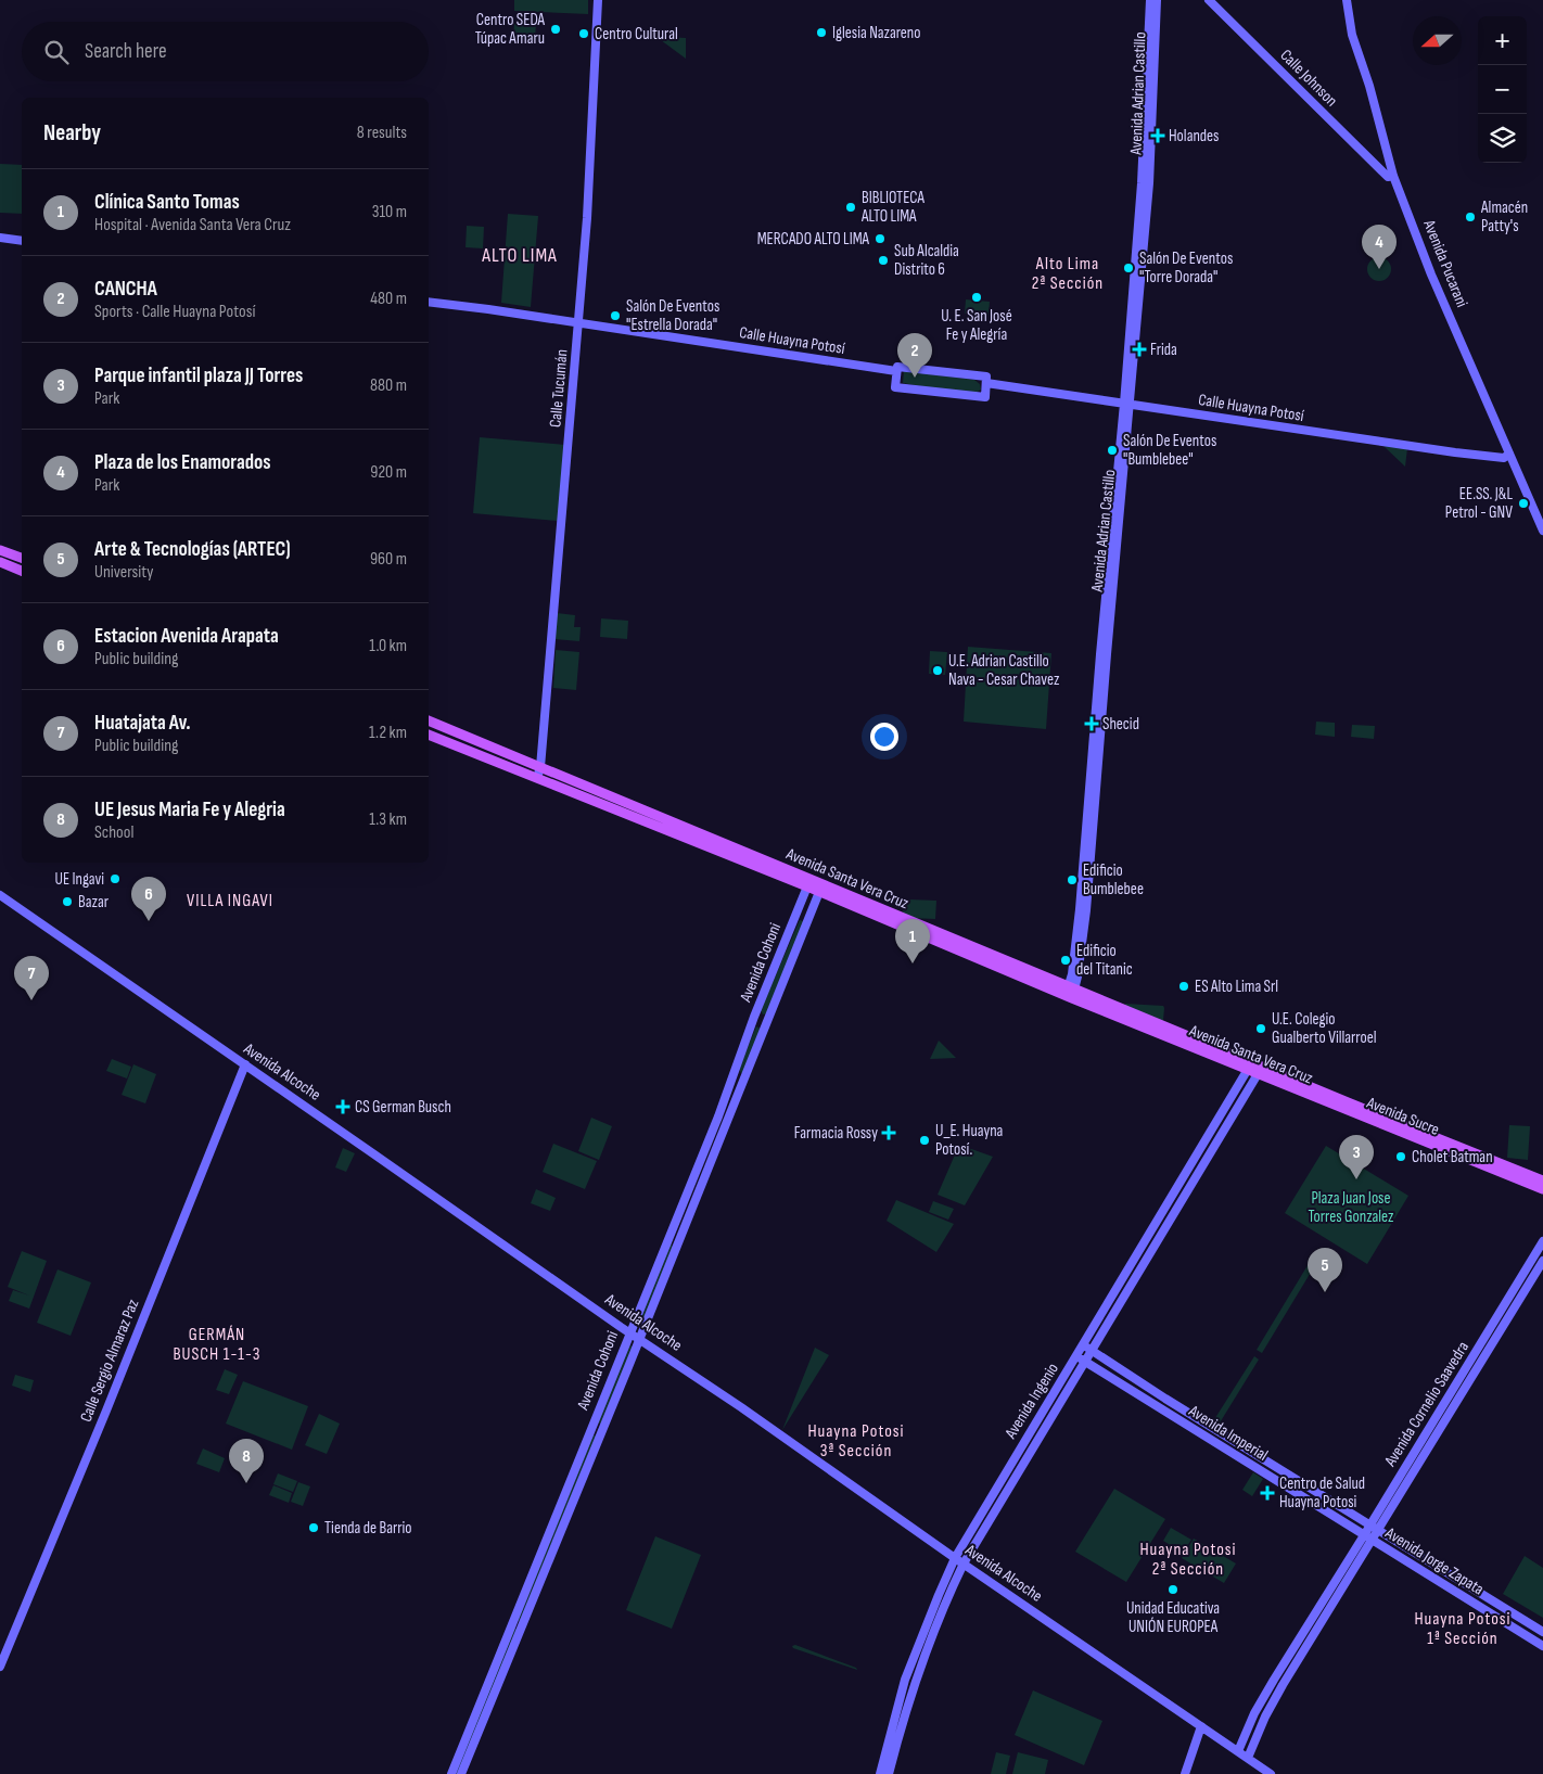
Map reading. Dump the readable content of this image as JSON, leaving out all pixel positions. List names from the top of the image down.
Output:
{
  "streets": {
    "main road": ["Avenida Santa Vera Cruz", "Avenida Sucre"],
    "street": [
      "Calle Johnson",
      "Avenida Adrian Castillo",
      "Avenida Pucarani",
      "Calle Huayna Potosí",
      "Calle Tucumán",
      "Avenida Cohoni",
      "Avenida Alcoche",
      "Calle Sergio Almaraz Paz",
      "Avenida Ingenio",
      "Avenida Cornelio Saavedra",
      "Avenida Imperial",
      "Avenida Jorge Zapata"
    ]
  },
  "crossings": [
    ["Calle Johnson", "Avenida Pucarani"],
    ["Avenida Adrian Castillo", "Calle Huayna Potosí"],
    ["Avenida Adrian Castillo", "Avenida Santa Vera Cruz"],
    ["Avenida Pucarani", "Calle Huayna Potosí"],
    ["Calle Huayna Potosí", "Calle Tucumán"],
    ["Calle Tucumán", "Avenida Santa Vera Cruz"],
    ["Avenida Santa Vera Cruz", "Avenida Cohoni"],
    ["Avenida Santa Vera Cruz", "Avenida Sucre"],
    ["Avenida Santa Vera Cruz", "Avenida Ingenio"],
    ["Avenida Cohoni", "Avenida Alcoche"],
    ["Avenida Alcoche", "Calle Sergio Almaraz Paz"],
    ["Avenida Alcoche", "Avenida Ingenio"],
    ["Avenida Alcoche", "Avenida Cornelio Saavedra"],
    ["Avenida Ingenio", "Avenida Imperial"],
    ["Avenida Cornelio Saavedra", "Avenida Imperial"],
    ["Avenida Cornelio Saavedra", "Avenida Jorge Zapata"],
    ["Avenida Imperial", "Avenida Jorge Zapata"]
  ],
  "districts": [
    "ALTO LIMA",
    "Alto Lima 2ª Sección",
    "VILLA INGAVI",
    "GERMÁN BUSCH 1-1-3",
    "Huayna Potosi 3ª Sección",
    "Huayna Potosi 2ª Sección",
    "Huayna Potosi 1ª Sección"
  ],
  "parks": ["Plaza Juan Jose Torres Gonzalez"],
  "places": {
    "other": [
      "Centro SEDA Túpac Amaru",
      "Iglesia Nazareno",
      "Centro Cultural",
      "BIBLIOTECA ALTO LIMA",
      "Almacén Patty's",
      "MERCADO ALTO LIMA",
      "Sub Alcaldia Distrito 6",
      "Salón De Eventos \"Torre Dorada\"",
      "U. E. San José Fe y Alegría",
      "Salón De Eventos \"Estrella Dorada\"",
      "Salón De Eventos \"Bumblebee\"",
      "EE.SS. J&L Petrol - GNV",
      "U.E. Adrian Castillo Nava - Cesar Chavez",
      "UE Ingavi",
      "Edificio Bumblebee",
      "Bazar",
      "Edificio del Titanic",
      "ES Alto Lima Srl",
      "U.E. Colegio Gualberto Villarroel",
      "U_E. Huayna Potosí.",
      "Cholet Batman",
      "Tienda de Barrio",
      "Unidad Educativa UNIÓN EUROPEA"
    ],
    "health": [
      "Holandes",
      "Frida",
      "Shecid",
      "CS German Busch",
      "Farmacia Rossy",
      "Centro de Salud Huayna Potosi"
    ]
  },
  "north": "left",
  "page": {
    "map_buttons": ["+", "−"],
    "search": "Search here",
    "heading": ["Nearby", "8 results"],
    "list": [
      {
        "mark": "1",
        "name": "Clínica Santo Tomas",
        "note": "Hospital · Avenida Santa Vera Cruz",
        "value": "310 m"
      },
      {
        "mark": "2",
        "name": "CANCHA",
        "note": "Sports · Calle Huayna Potosí",
        "value": "480 m"
      },
      {
        "mark": "3",
        "name": "Parque infantil plaza JJ Torres",
        "note": "Park",
        "value": "880 m"
      },
      {
        "mark": "4",
        "name": "Plaza de los Enamorados",
        "note": "Park",
        "value": "920 m"
      },
      {
        "mark": "5",
        "name": "Arte & Tecnologías (ARTEC)",
        "note": "University",
        "value": "960 m"
      },
      {
        "mark": "6",
        "name": "Estacion Avenida Arapata",
        "note": "Public building",
        "value": "1.0 km"
      },
      {
        "mark": "7",
        "name": "Huatajata Av.",
        "note": "Public building",
        "value": "1.2 km"
      },
      {
        "mark": "8",
        "name": "UE Jesus Maria Fe y Alegria",
        "note": "School",
        "value": "1.3 km"
      }
    ],
    "pins": [
      "4",
      "2",
      "6",
      "1",
      "7",
      "3",
      "5",
      "8"
    ]
  }
}
